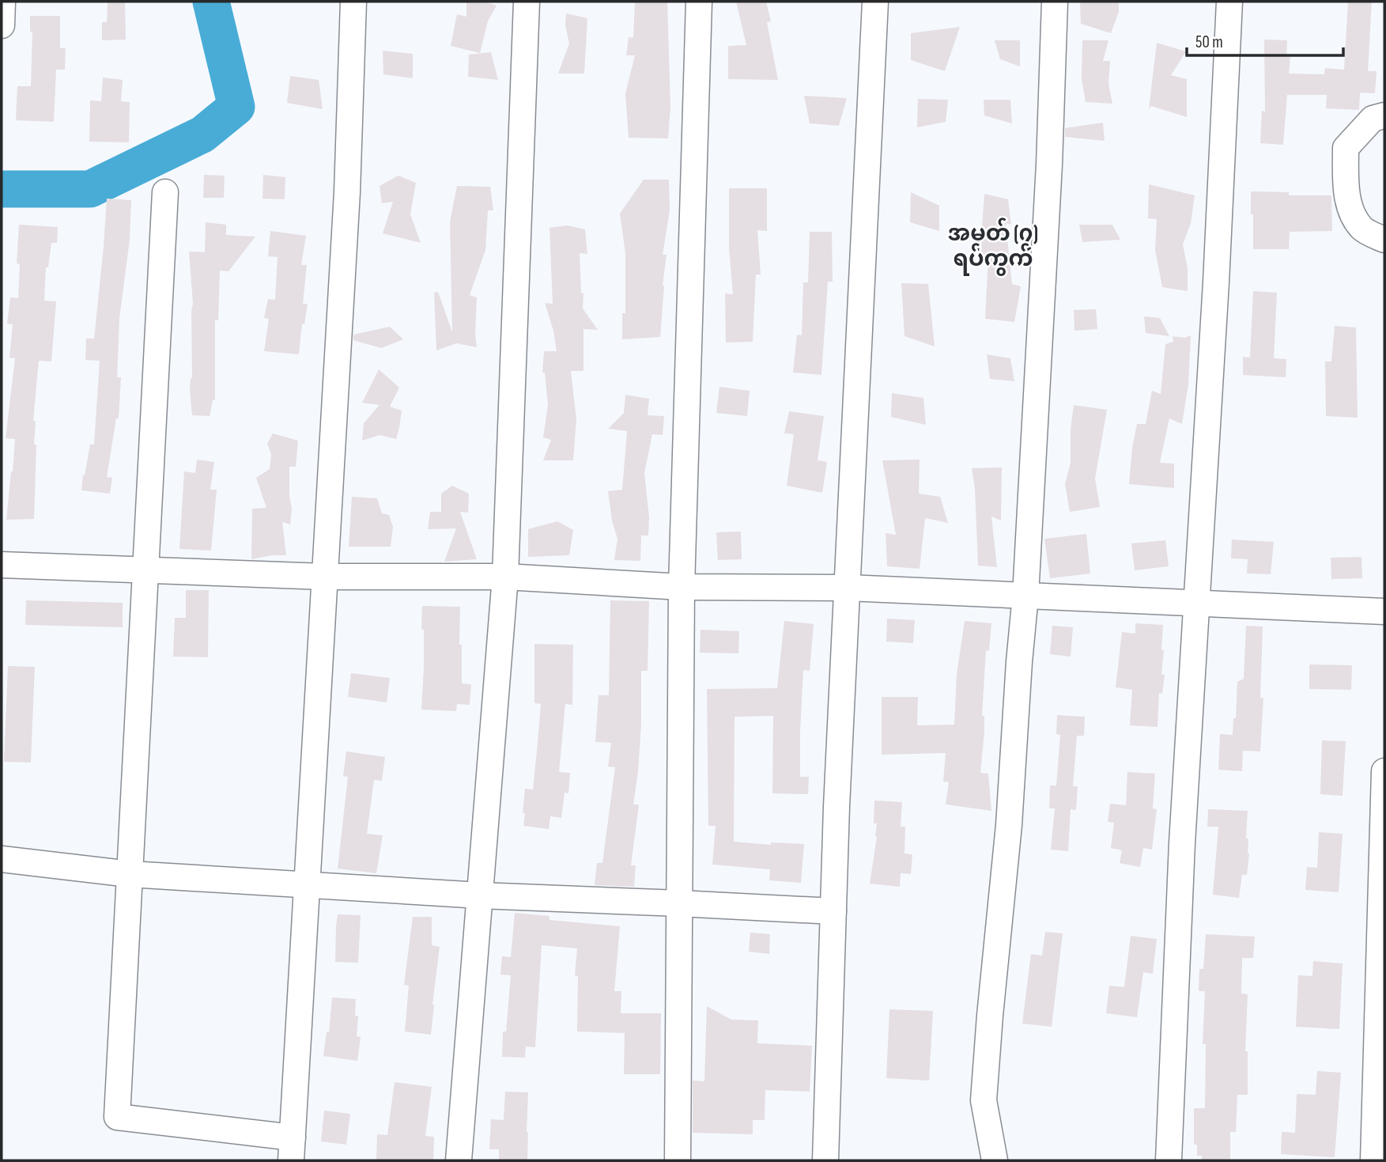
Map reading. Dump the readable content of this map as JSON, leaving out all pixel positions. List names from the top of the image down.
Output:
{
  "districts": ["အမှတ် (၇) ရပ်ကွက်"],
  "scale_bar": "50 m"
}
